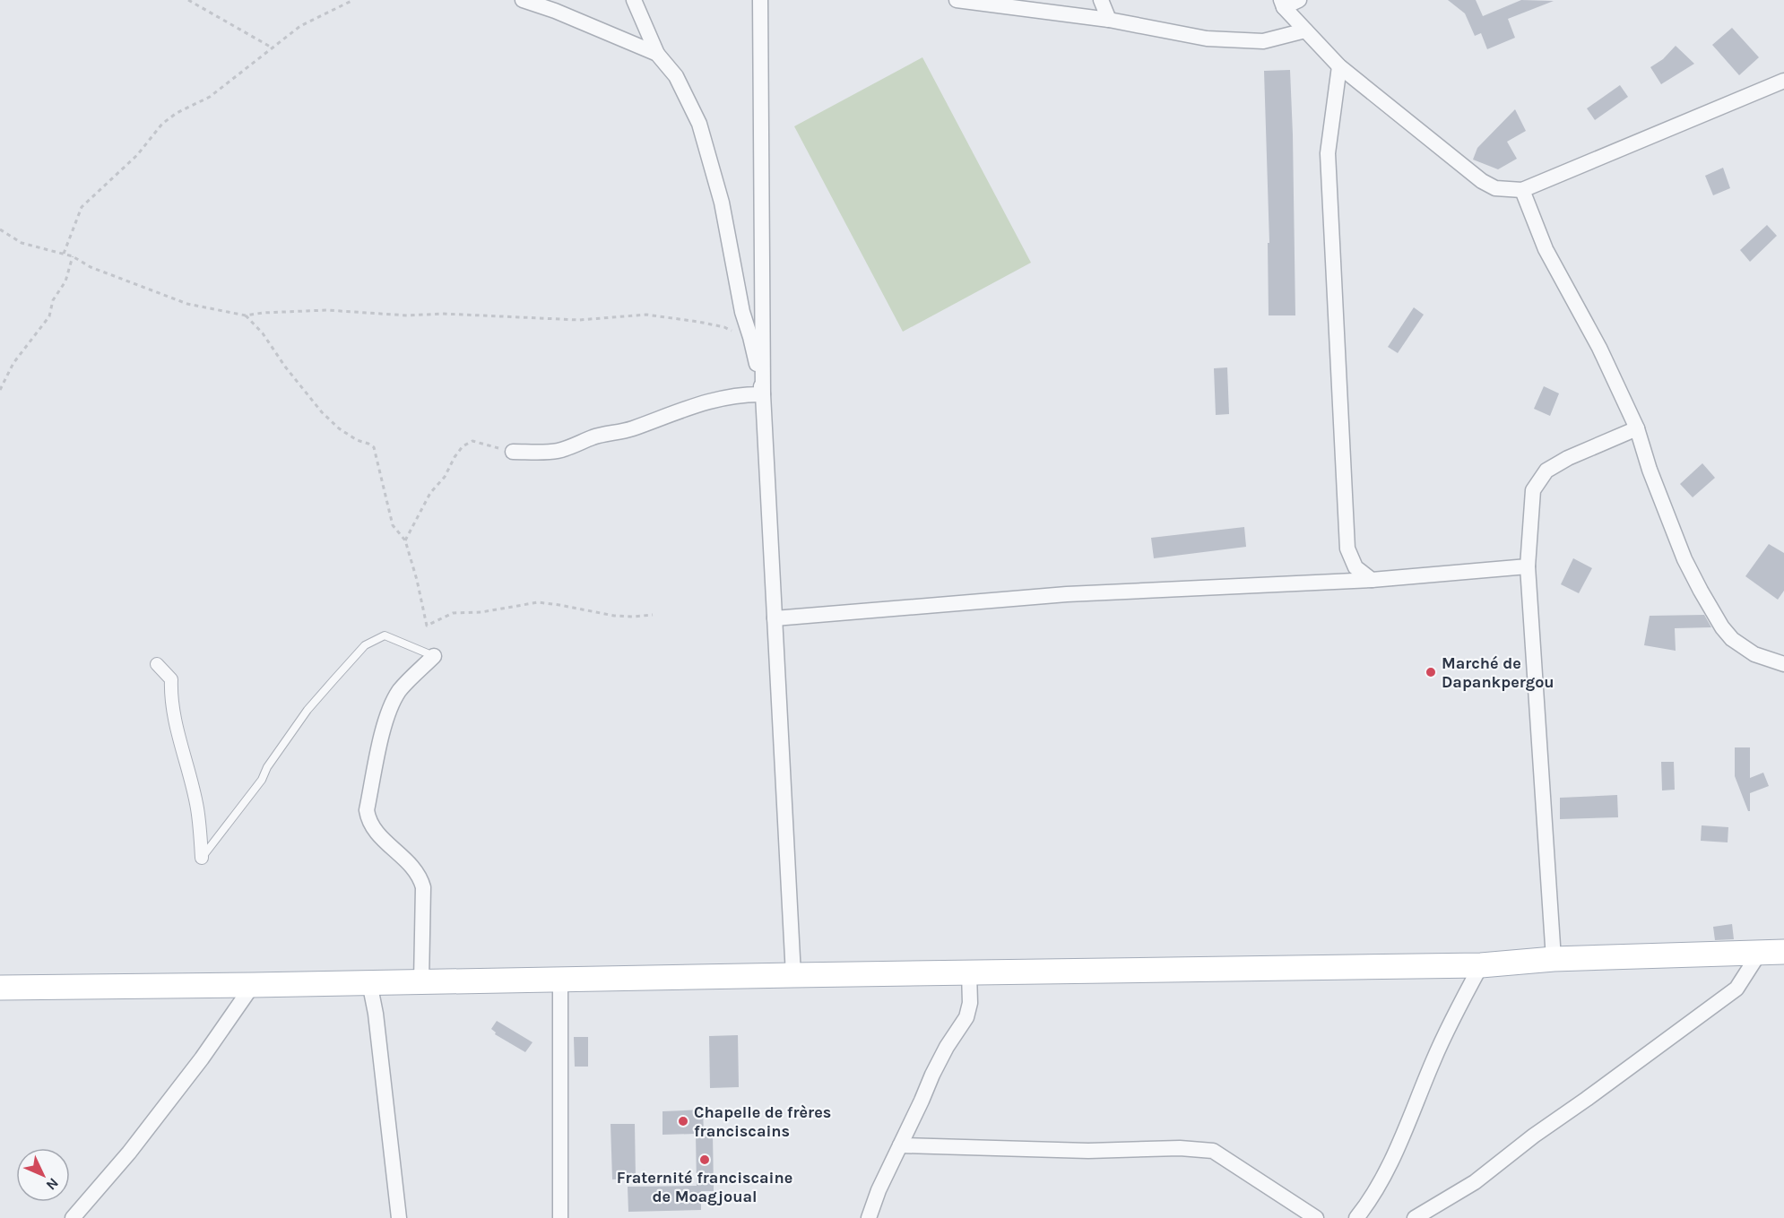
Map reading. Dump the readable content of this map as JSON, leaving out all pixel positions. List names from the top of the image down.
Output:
{
  "places": ["Marché de Dapankpergou", "Chapelle de frères franciscains", "Fraternité franciscaine de Moagjoual"],
  "north": "bottom right"
}
